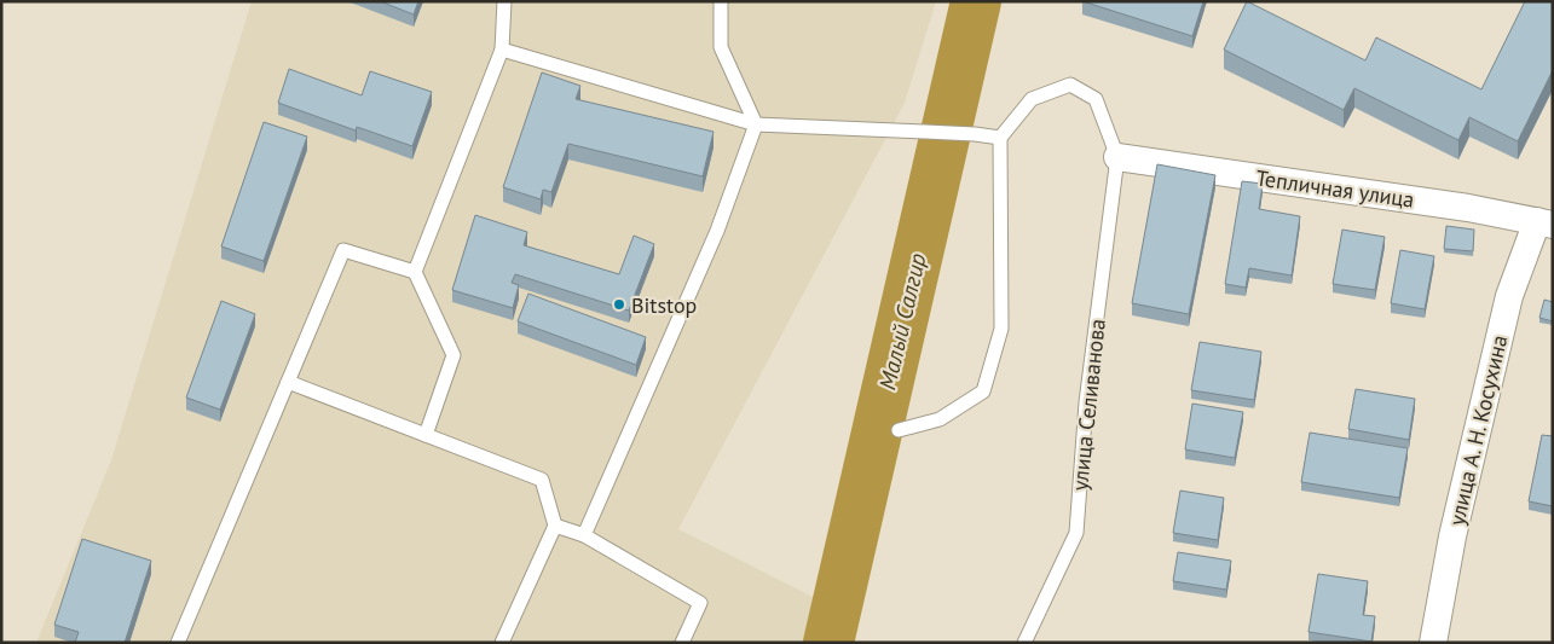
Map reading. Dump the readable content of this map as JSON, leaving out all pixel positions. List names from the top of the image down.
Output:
{
  "streets": {
    "street": ["Тепличная улица", "улица А. Н. Косухина"],
    "lane": ["улица Селиванова"]
  },
  "crossings": [
    ["Тепличная улица", "улица Селиванова"],
    ["Тепличная улица", "улица А. Н. Косухина"]
  ],
  "water": ["Малый Салгир"],
  "places": ["Bitstop"]
}
